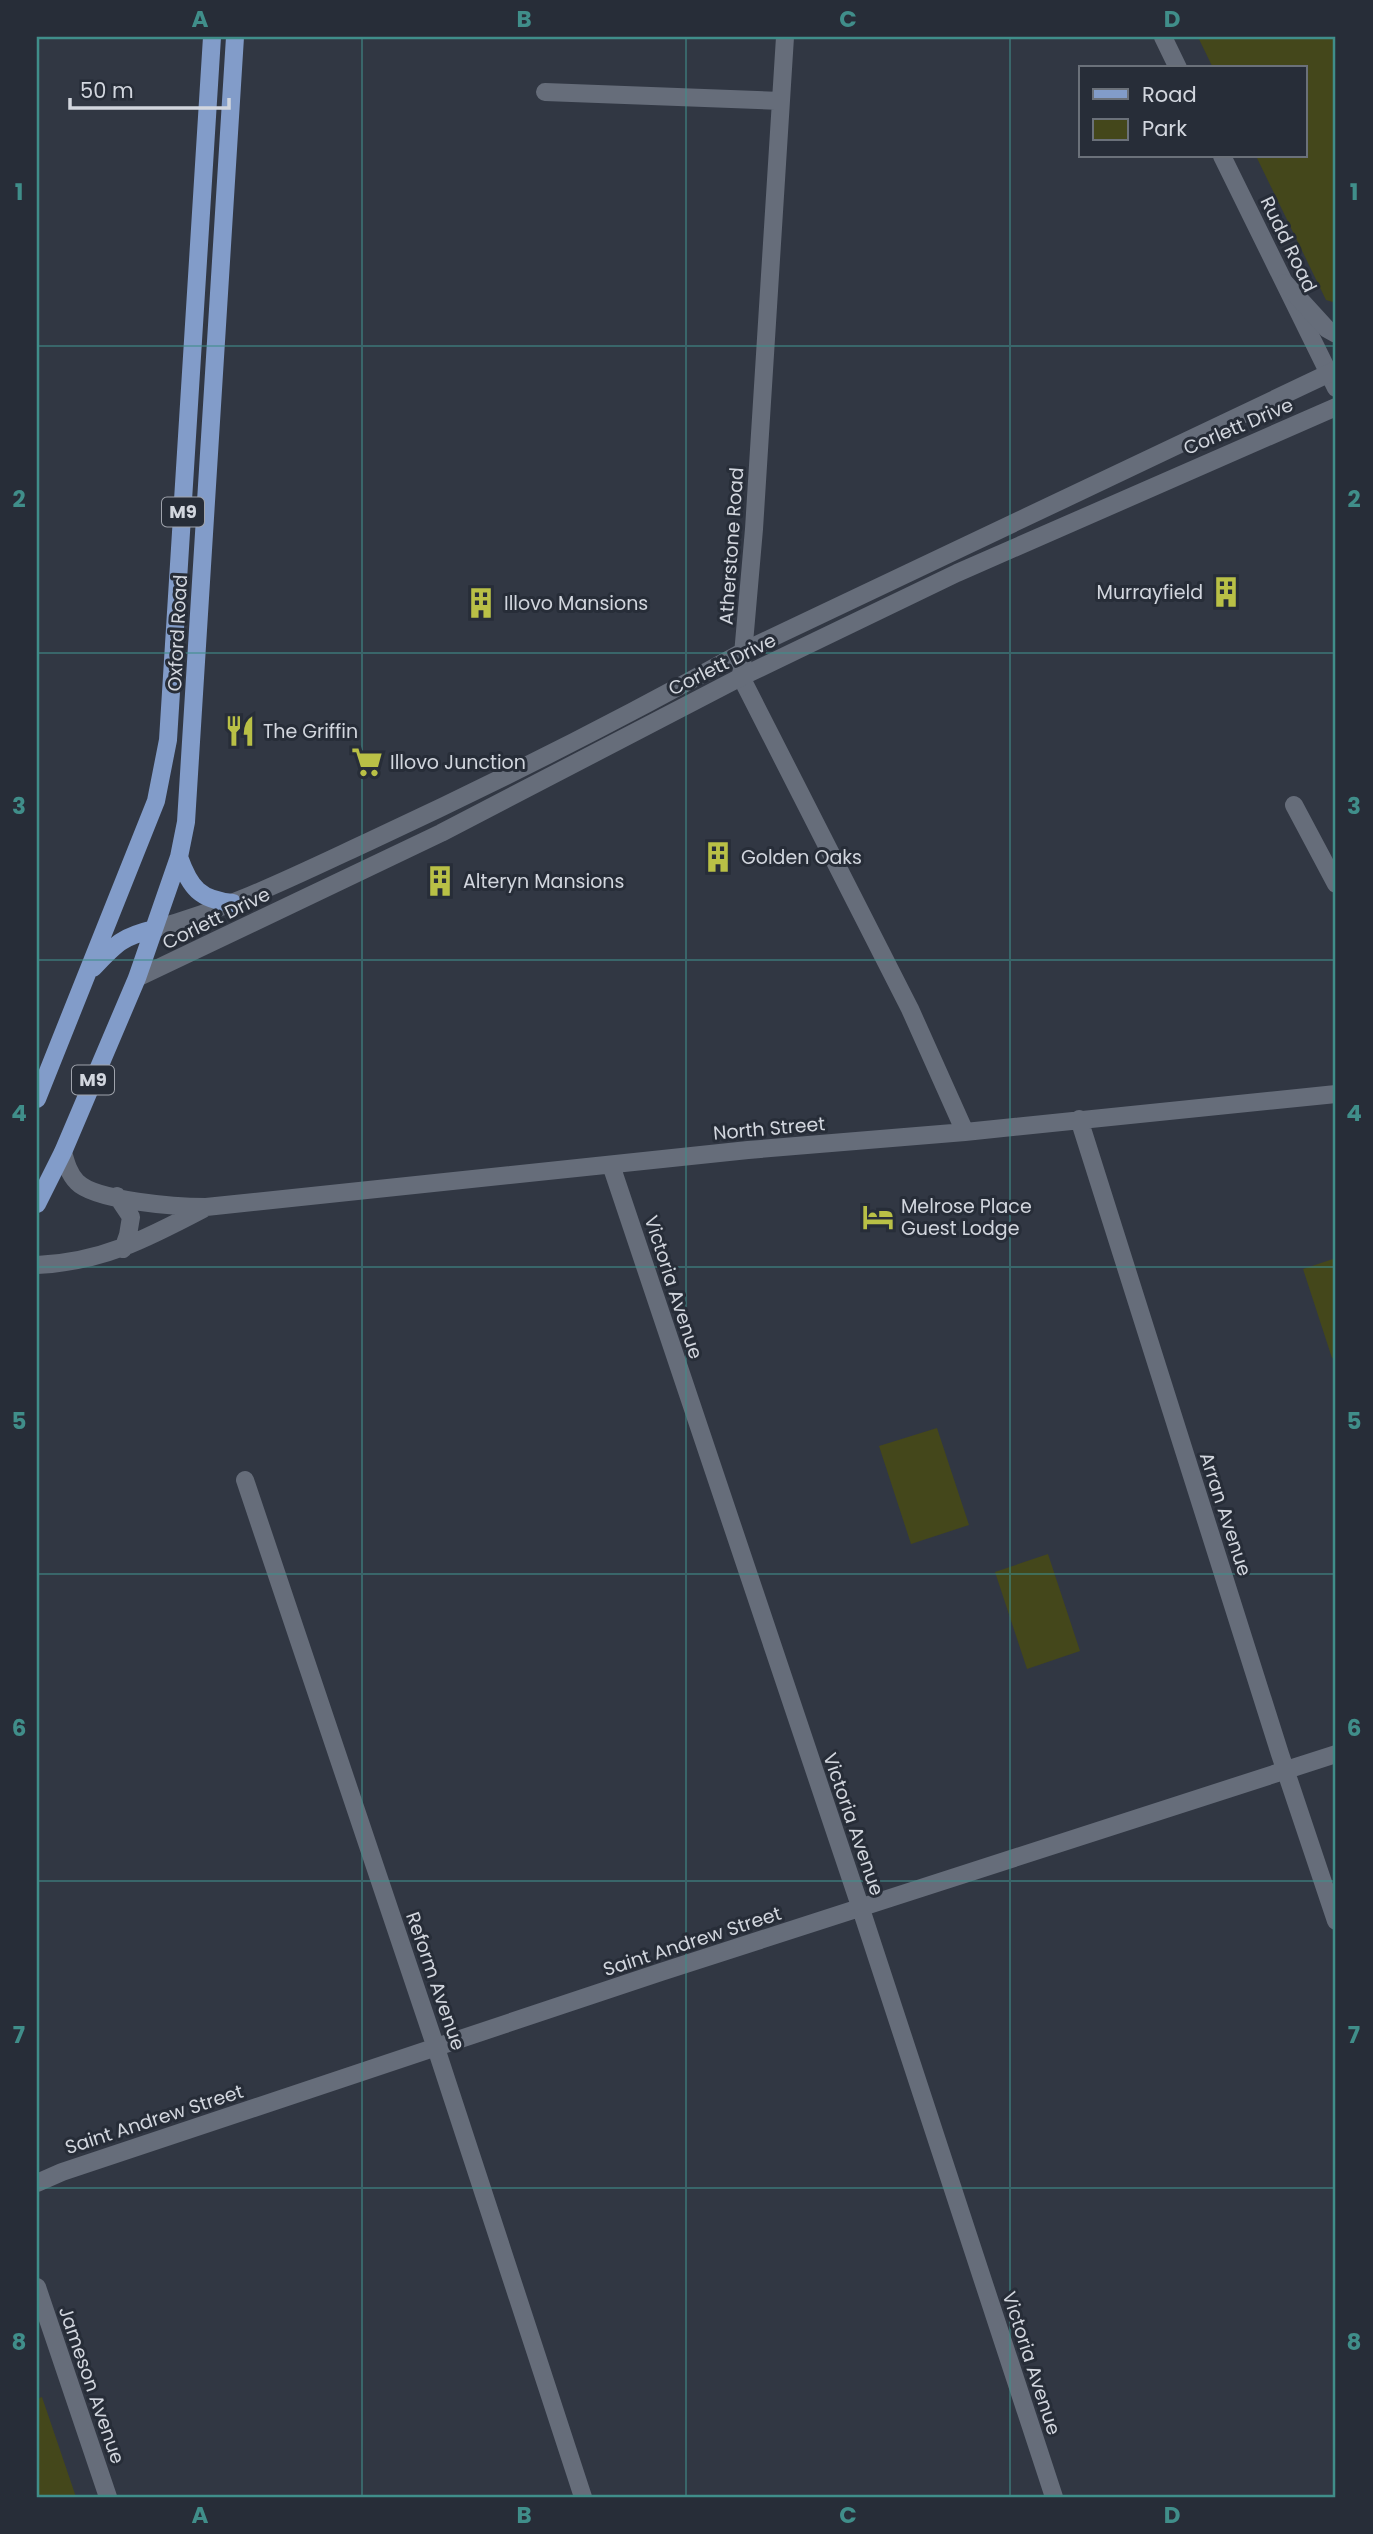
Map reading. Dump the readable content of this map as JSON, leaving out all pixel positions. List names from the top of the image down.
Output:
{
  "streets": {
    "main road": ["M9", "Oxford Road"],
    "street": [
      "Rudd Road",
      "Corlett Drive",
      "Atherstone Road",
      "North Street",
      "Victoria Avenue",
      "Arran Avenue",
      "Saint Andrew Street",
      "Reform Avenue",
      "Jameson Avenue"
    ]
  },
  "crossings": [
    ["Rudd Road", "Corlett Drive"],
    ["Corlett Drive", "Atherstone Road"],
    ["Corlett Drive", "Oxford Road"],
    ["Oxford Road", "North Street"],
    ["North Street", "Victoria Avenue"],
    ["North Street", "Arran Avenue"],
    ["Victoria Avenue", "Saint Andrew Street"],
    ["Arran Avenue", "Saint Andrew Street"],
    ["Saint Andrew Street", "Reform Avenue"]
  ],
  "places": {
    "building": [
      "Murrayfield",
      "Illovo Mansions",
      "Golden Oaks",
      "Alteryn Mansions"
    ],
    "restaurant": ["The Griffin"],
    "supermarket": ["Illovo Junction"],
    "hotel": ["Melrose Place Guest Lodge"]
  },
  "legend": ["Road", "Park"],
  "scale_bar": "50 m",
  "grid": {
    "columns": [
      "A",
      "B",
      "C",
      "D"
    ],
    "rows": [
      "1",
      "2",
      "3",
      "4",
      "5",
      "6",
      "7",
      "8"
    ]
  }
}
